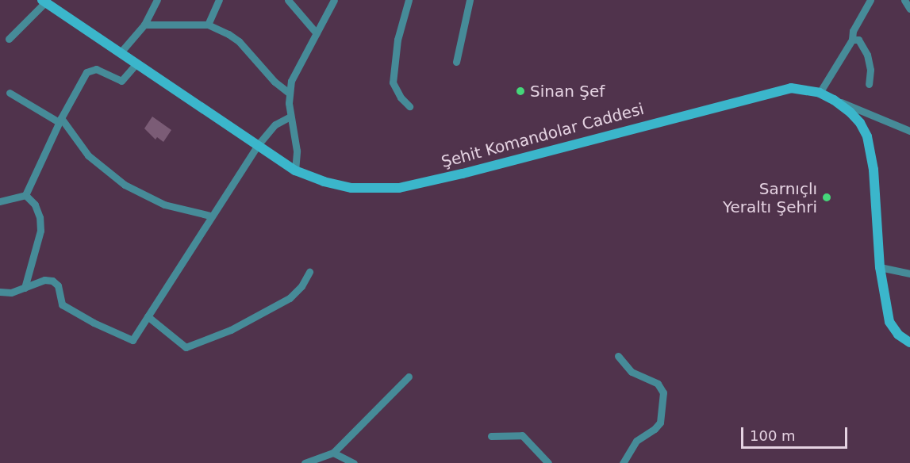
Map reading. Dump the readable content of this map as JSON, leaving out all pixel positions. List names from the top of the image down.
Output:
{
  "streets": {
    "main road": ["Şehit Komandolar Caddesi"]
  },
  "places": ["Sinan Şef", "Sarnıçlı Yeraltı Şehri"],
  "scale_bar": "100 m"
}
